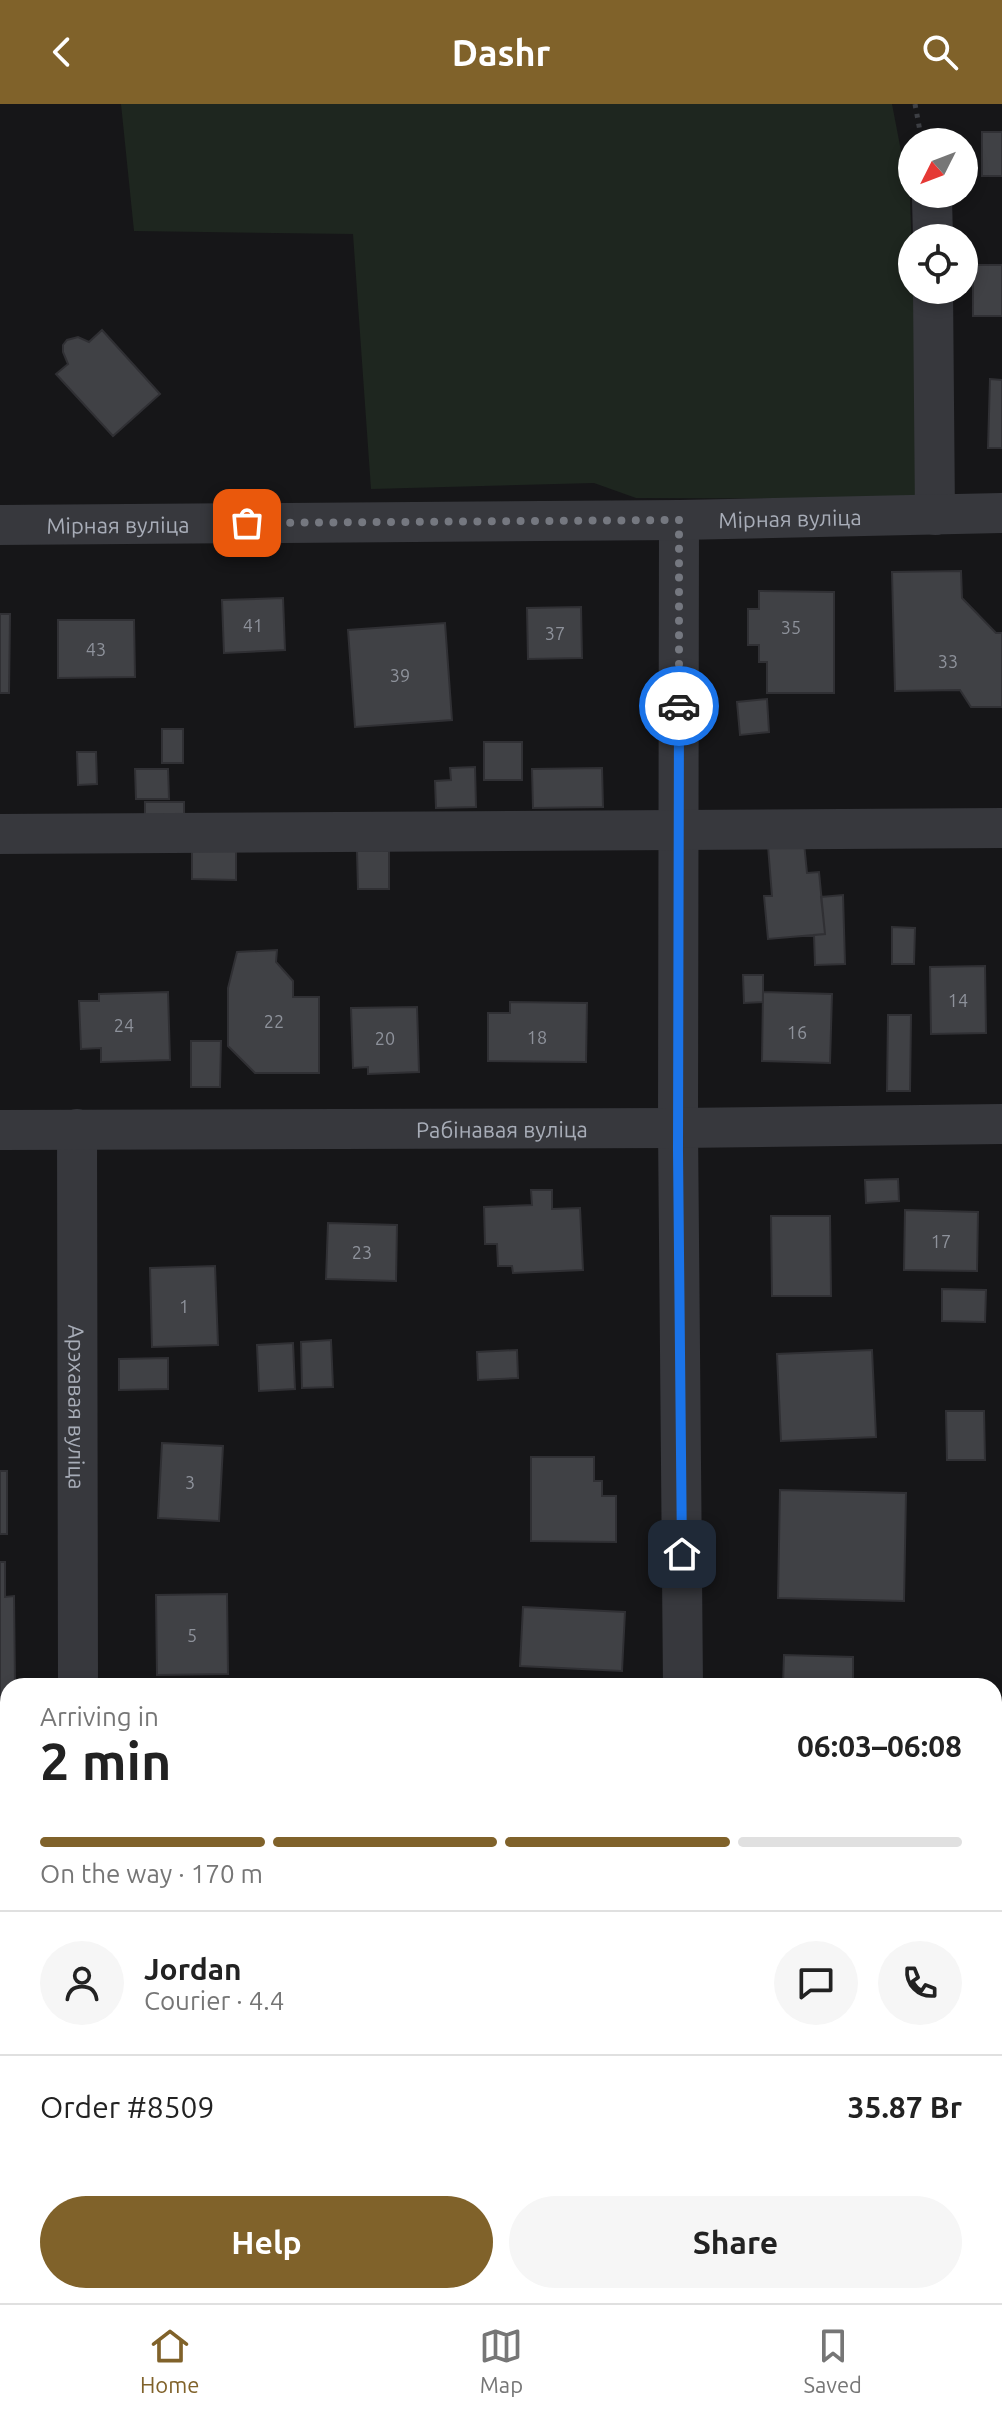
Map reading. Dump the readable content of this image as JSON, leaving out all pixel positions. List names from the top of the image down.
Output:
{
  "streets": {
    "street": ["Мірная вуліца", "Рабінавая вуліца", "Арэхавая вуліца"]
  },
  "crossings": [
    ["Рабінавая вуліца", "Арэхавая вуліца"]
  ],
  "house_numbers": [
    "41",
    "35",
    "37",
    "43",
    "33",
    "39",
    "14",
    "22",
    "24",
    "16",
    "18",
    "20",
    "17",
    "23",
    "1",
    "3",
    "5"
  ],
  "north": "bottom left",
  "page": {
    "header": "Dashr",
    "heading": ["2 min", "Arriving in", "06:03–06:08"],
    "panel": [
      "Jordan",
      "Courier · 4.4",
      "Order #8509",
      "35.87 Br"
    ],
    "bar": "On the way · 170 m",
    "buttons": ["Help", "Share"],
    "tabs": ["Home", "Map", "Saved"]
  }
}
